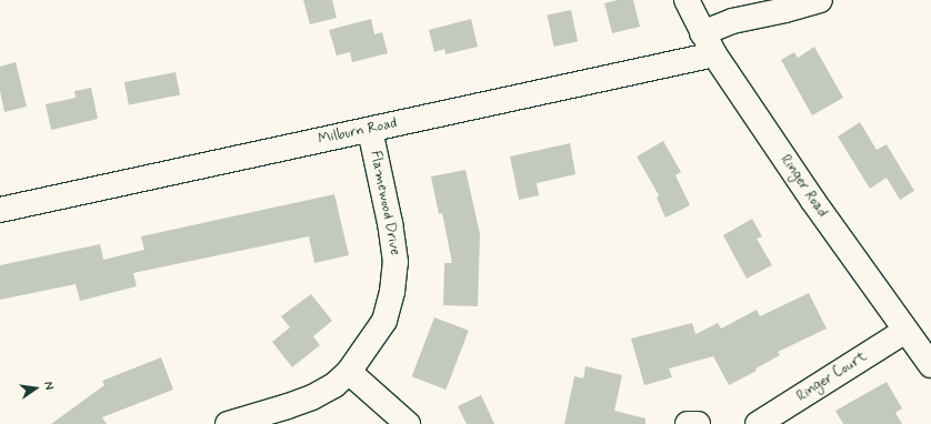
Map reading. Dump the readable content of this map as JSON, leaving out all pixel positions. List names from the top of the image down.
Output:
{
  "streets": {
    "street": [
      "Milburn Road",
      "Ringer Road",
      "Flamewood Drive",
      "Ringer Court"
    ]
  },
  "crossings": [
    ["Milburn Road", "Ringer Road"],
    ["Milburn Road", "Flamewood Drive"],
    ["Ringer Road", "Ringer Court"]
  ],
  "north": "right"
}
